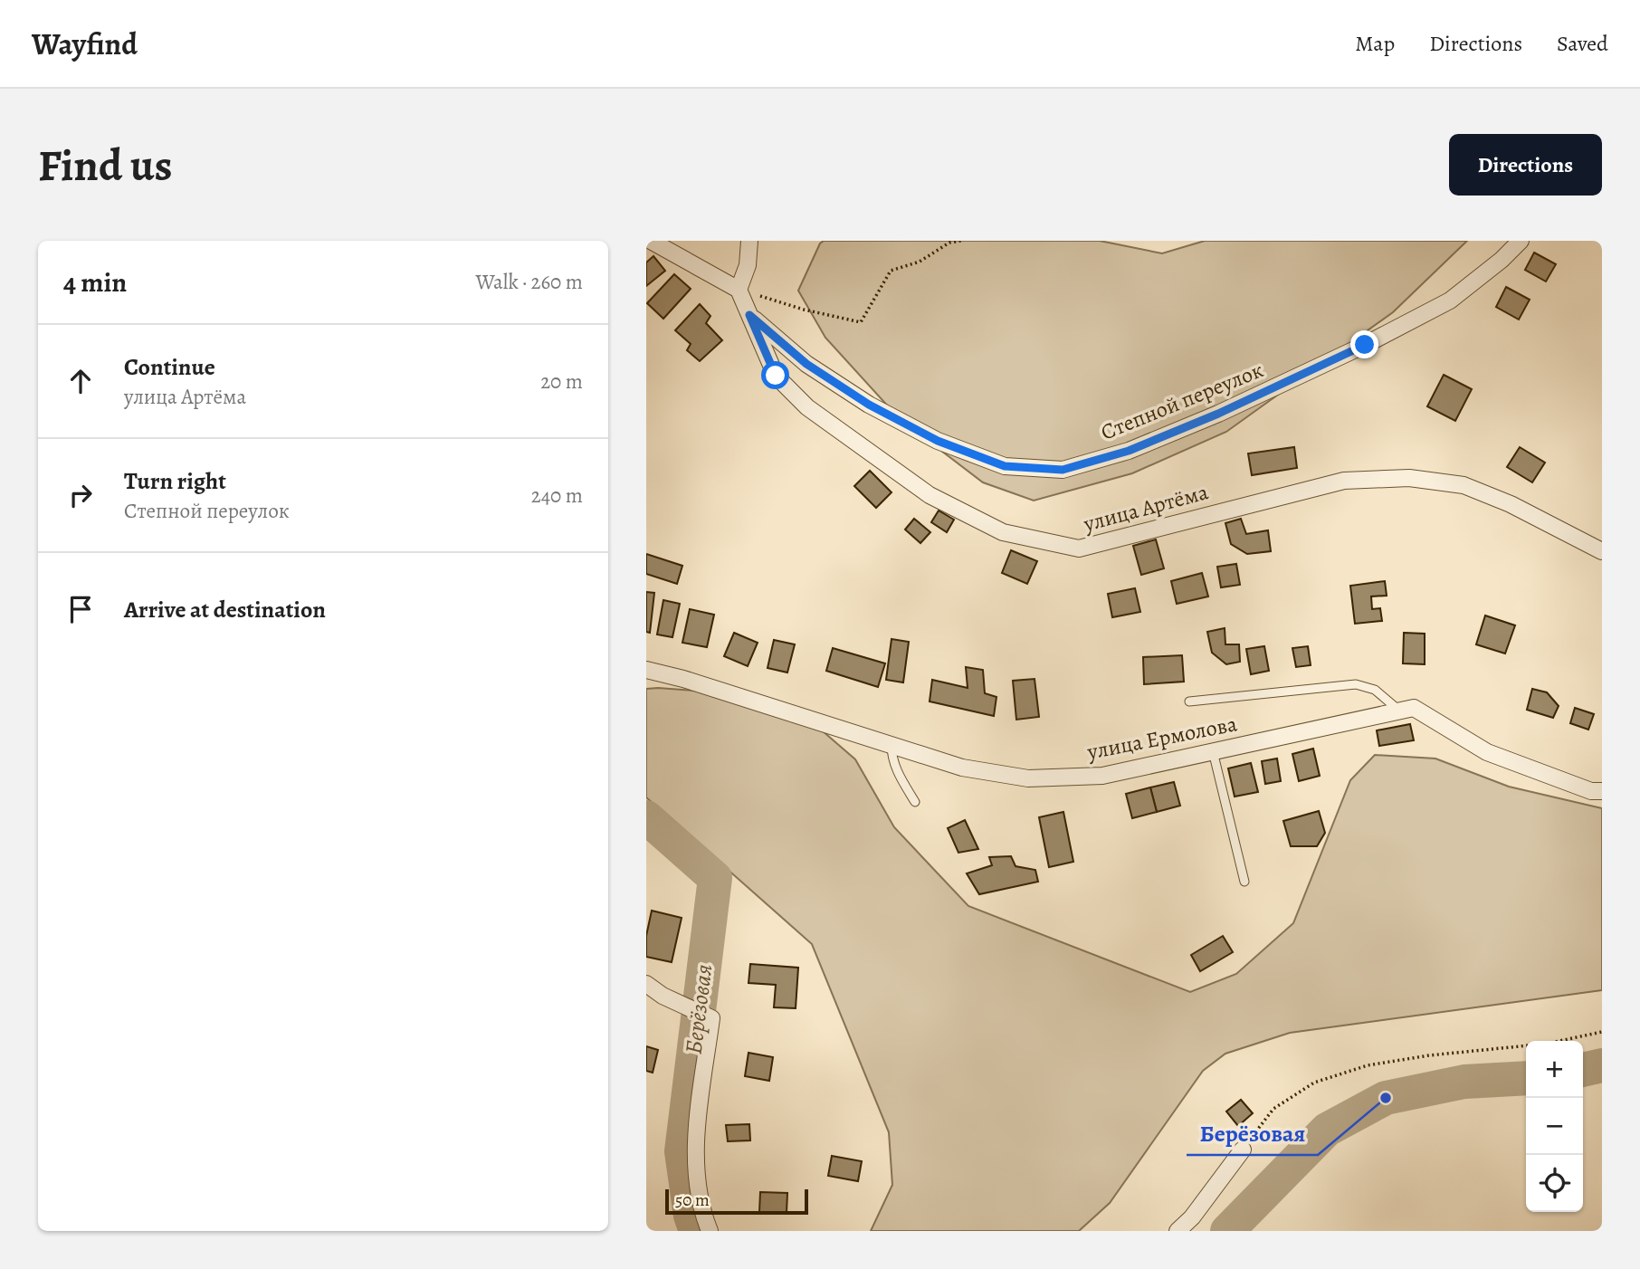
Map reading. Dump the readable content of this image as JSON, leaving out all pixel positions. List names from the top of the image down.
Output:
{
  "streets": {
    "street": ["Степной переулок", "улица Артёма", "улица Ермолова"]
  },
  "crossings": [
    ["Степной переулок", "улица Артёма"]
  ],
  "water": ["Берёзовая"],
  "places": ["Берёзовая"],
  "scale_bar": "50 m",
  "page": {
    "header": "Wayfind",
    "nav": ["Map", "Directions", "Saved"],
    "buttons": "Directions",
    "title": "Find us",
    "heading": ["4 min", "Walk · 260 m"],
    "list": [
      ["Continue", "улица Артёма", "20 m"],
      ["Turn right", "Степной переулок", "240 m"],
      "Arrive at destination"
    ],
    "map_buttons": ["+", "−"],
    "scale": "50 m"
  }
}
